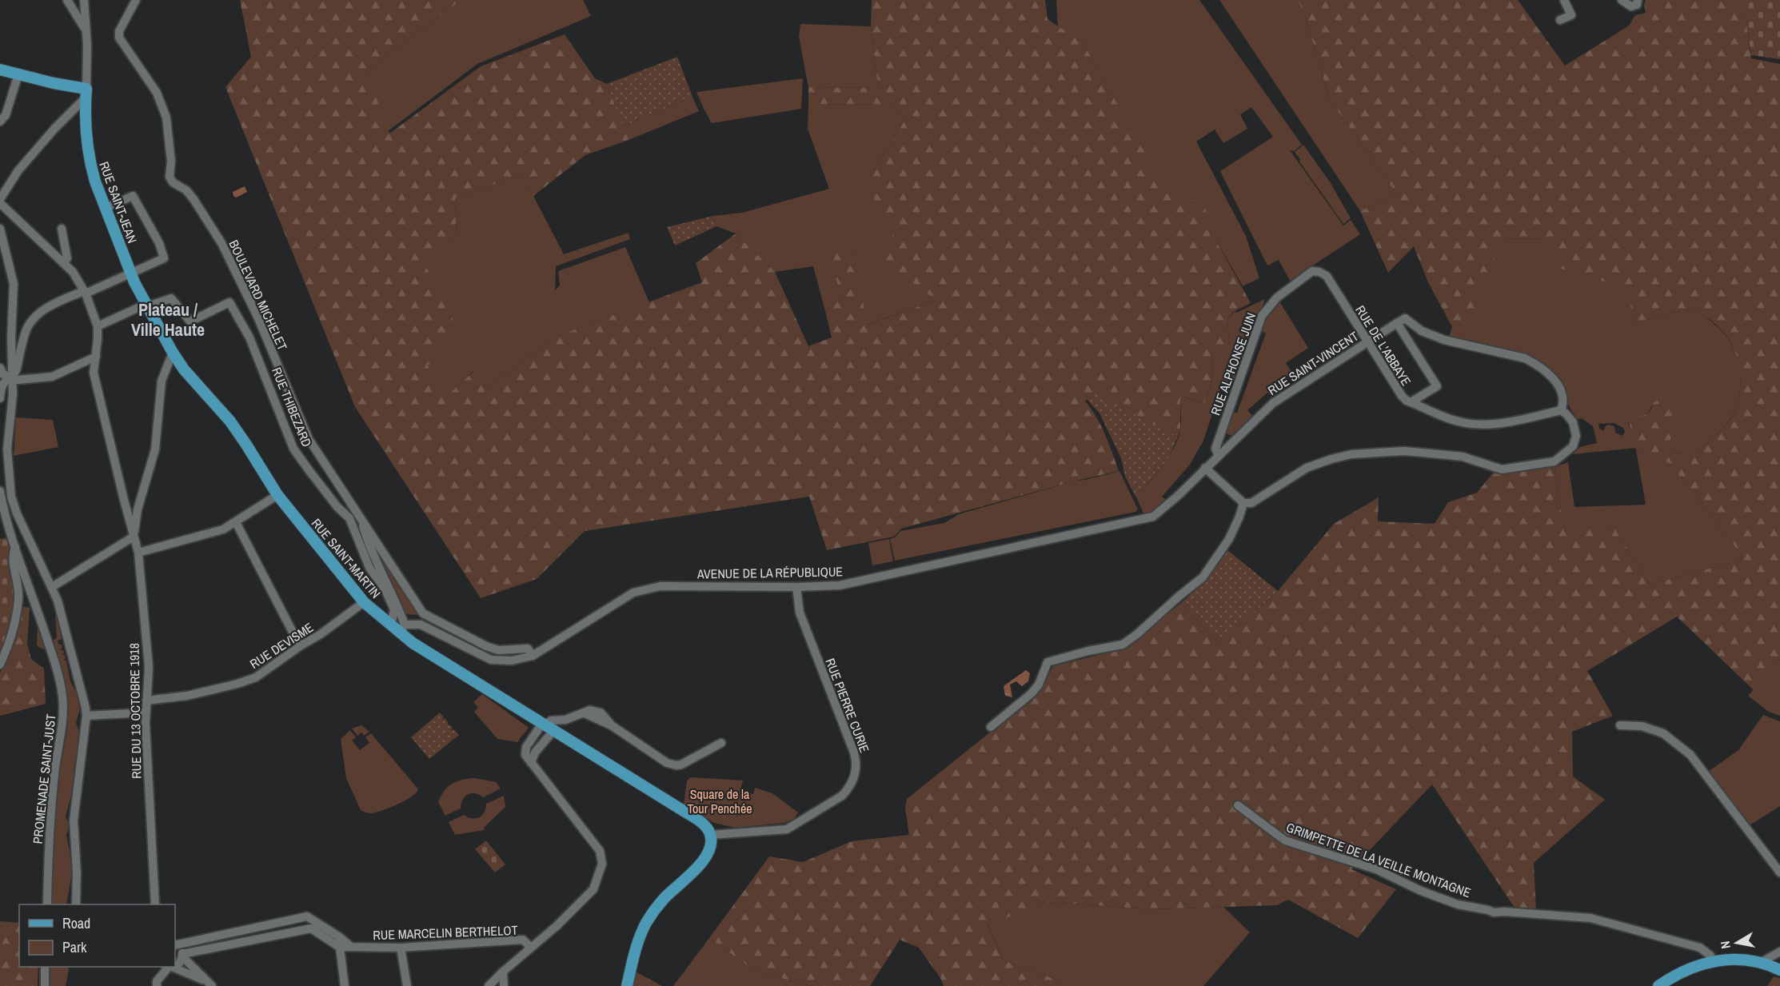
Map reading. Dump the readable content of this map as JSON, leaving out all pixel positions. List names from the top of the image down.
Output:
{
  "streets": {
    "main road": ["RUE SAINT-JEAN", "RUE SAINT-MARTIN"],
    "street": [
      "BOULEVARD MICHELET",
      "RUE DE L'ABBAYE",
      "RUE SAINT-VINCENT",
      "RUE ALPHONSE JUIN",
      "RUE THIBEZARD",
      "AVENUE DE LA RÉPUBLIQUE",
      "RUE DEVISME",
      "RUE PIERRE CURIE",
      "RUE DU 13 OCTOBRE 1918",
      "PROMENADE SAINT-JUST",
      "GRIMPETTE DE LA VEILLE MONTAGNE",
      "RUE MARCELIN BERTHELOT"
    ]
  },
  "crossings": [
    ["RUE SAINT-JEAN", "RUE THIBEZARD"],
    ["RUE SAINT-JEAN", "RUE SAINT-MARTIN"],
    ["RUE SAINT-JEAN", "RUE DU 13 OCTOBRE 1918"],
    ["BOULEVARD MICHELET", "RUE SAINT-MARTIN"],
    ["BOULEVARD MICHELET", "AVENUE DE LA RÉPUBLIQUE"],
    ["RUE DE L'ABBAYE", "RUE SAINT-VINCENT"],
    ["RUE DE L'ABBAYE", "RUE ALPHONSE JUIN"],
    ["RUE SAINT-VINCENT", "RUE ALPHONSE JUIN"],
    ["RUE SAINT-VINCENT", "AVENUE DE LA RÉPUBLIQUE"],
    ["RUE THIBEZARD", "RUE SAINT-MARTIN"],
    ["RUE SAINT-MARTIN", "AVENUE DE LA RÉPUBLIQUE"],
    ["RUE SAINT-MARTIN", "RUE DEVISME"],
    ["RUE SAINT-MARTIN", "RUE PIERRE CURIE"],
    ["RUE SAINT-MARTIN", "RUE DU 13 OCTOBRE 1918"],
    ["AVENUE DE LA RÉPUBLIQUE", "RUE PIERRE CURIE"],
    ["RUE DEVISME", "RUE DU 13 OCTOBRE 1918"]
  ],
  "districts": ["Plateau / Ville Haute"],
  "parks": ["Square de la Tour Penchée"],
  "legend": ["Road", "Park"],
  "north": "left"
}
